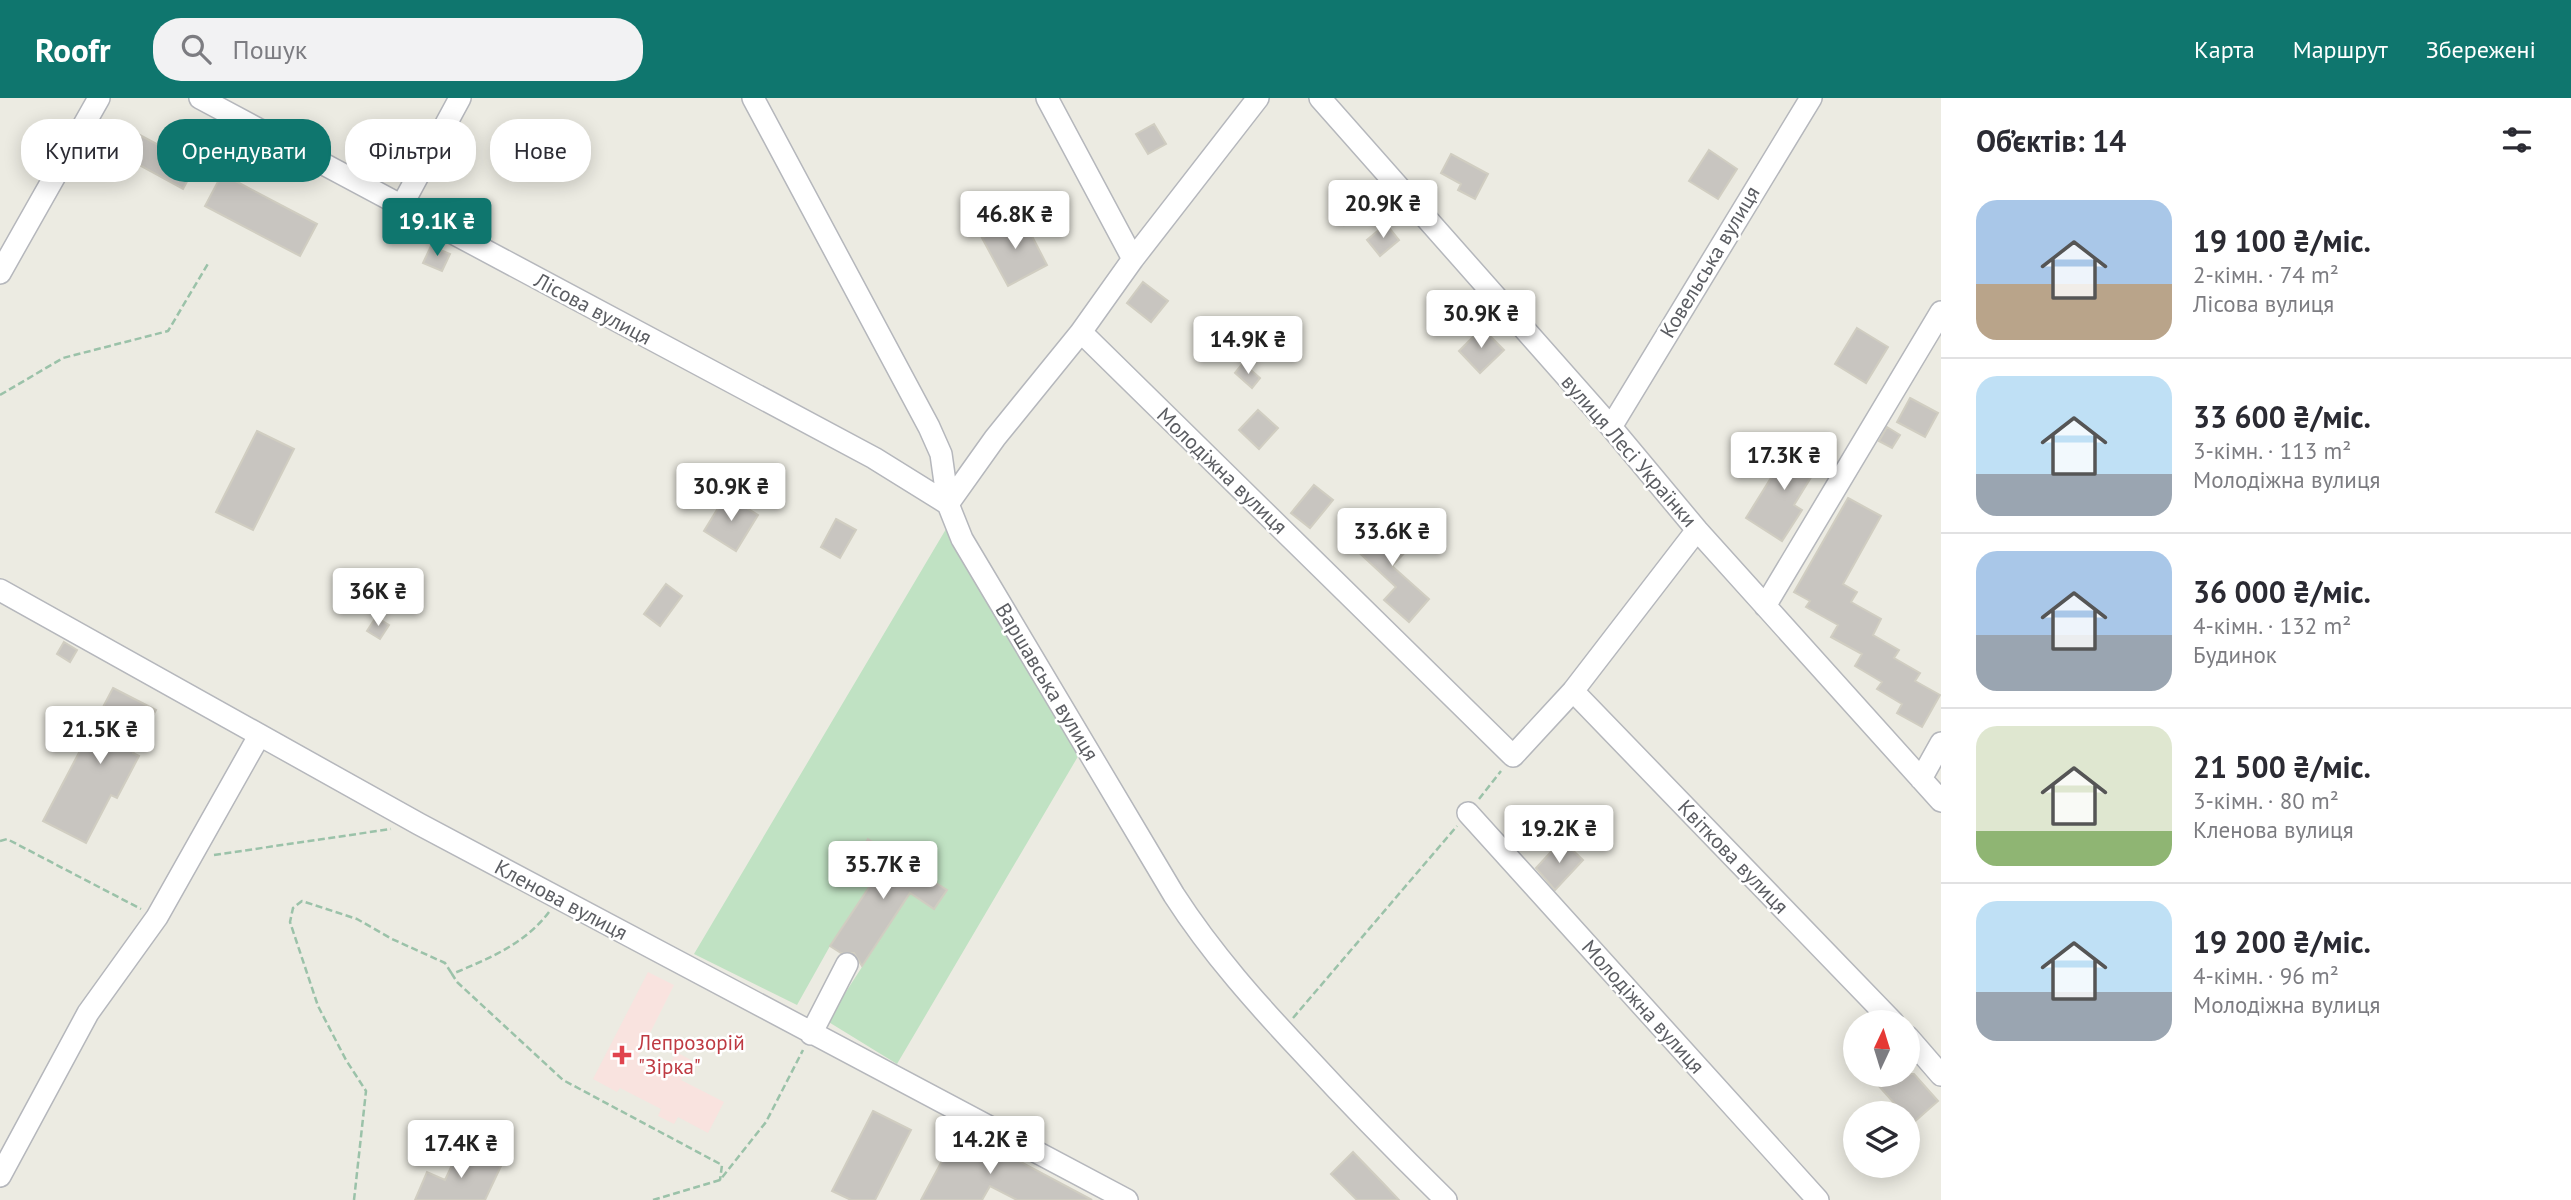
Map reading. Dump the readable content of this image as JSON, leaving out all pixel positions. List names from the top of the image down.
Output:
{
  "streets": {
    "street": [
      "Ковельська вулиця",
      "Лісова вулиця",
      "вулиця Лесі Українки",
      "Молодіжна вулиця",
      "Варшавська вулиця",
      "Квіткова вулиця",
      "Кленова вулиця"
    ]
  },
  "crossings": [
    ["Ковельська вулиця", "вулиця Лесі Українки"],
    ["Лісова вулиця", "Варшавська вулиця"]
  ],
  "places": {
    "health": ["Лепрозорій \"Зірка\""]
  },
  "north": "top",
  "page": {
    "header": "Roofr",
    "search": "Пошук",
    "nav": ["Карта", "Маршрут", "Збережені"],
    "heading": "Об’єктів: 14",
    "chip": [
      "Купити",
      "Орендувати",
      "Фільтри",
      "Нове"
    ],
    "price": [
      "20.9K ₴",
      "46.8K ₴",
      "19.1K ₴",
      "30.9K ₴",
      "14.9K ₴",
      "17.3K ₴",
      "30.9K ₴",
      "33.6K ₴",
      "36K ₴",
      "21.5K ₴",
      "19.2K ₴",
      "35.7K ₴",
      "14.2K ₴",
      "17.4K ₴"
    ],
    "list": [
      {
        "name": "19 100 ₴/міс.",
        "note": "2-кімн. · 74 m² · Лісова вулиця"
      },
      {
        "name": "33 600 ₴/міс.",
        "note": "3-кімн. · 113 m² · Молодіжна вулиця"
      },
      {
        "name": "36 000 ₴/міс.",
        "note": "4-кімн. · 132 m² · Будинок"
      },
      {
        "name": "21 500 ₴/міс.",
        "note": "3-кімн. · 80 m² · Кленова вулиця"
      },
      {
        "name": "19 200 ₴/міс.",
        "note": "4-кімн. · 96 m² · Молодіжна вулиця"
      }
    ]
  }
}
